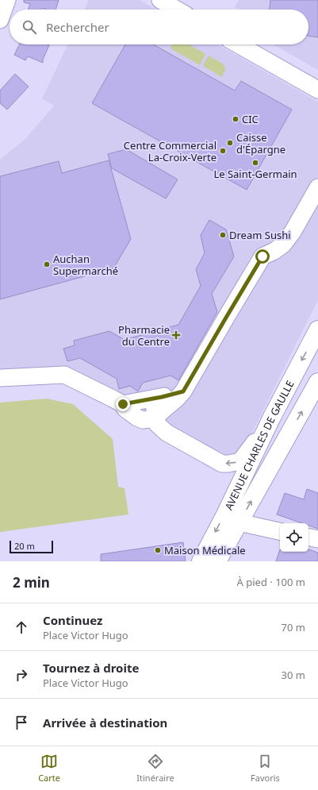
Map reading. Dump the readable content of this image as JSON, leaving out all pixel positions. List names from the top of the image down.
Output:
{
  "streets": {
    "main road": ["AVENUE CHARLES DE GAULLE"]
  },
  "places": {
    "other": [
      "CIC",
      "Caisse d'Épargne",
      "Centre Commercial La-Croix-Verte",
      "Le Saint-Germain",
      "Dream Sushi",
      "Auchan Supermarché",
      "Maison Médicale"
    ],
    "health": ["Pharmacie du Centre"]
  },
  "scale_bar": "20 m",
  "page": {
    "search": "Rechercher",
    "scale": "20 m",
    "heading": ["2 min", "À pied · 100 m"],
    "list": [
      ["Continuez", "Place Victor Hugo", "70 m"],
      ["Tournez à droite", "Place Victor Hugo", "30 m"],
      "Arrivée à destination"
    ],
    "nav": ["Carte", "Itinéraire", "Favoris"]
  }
}
